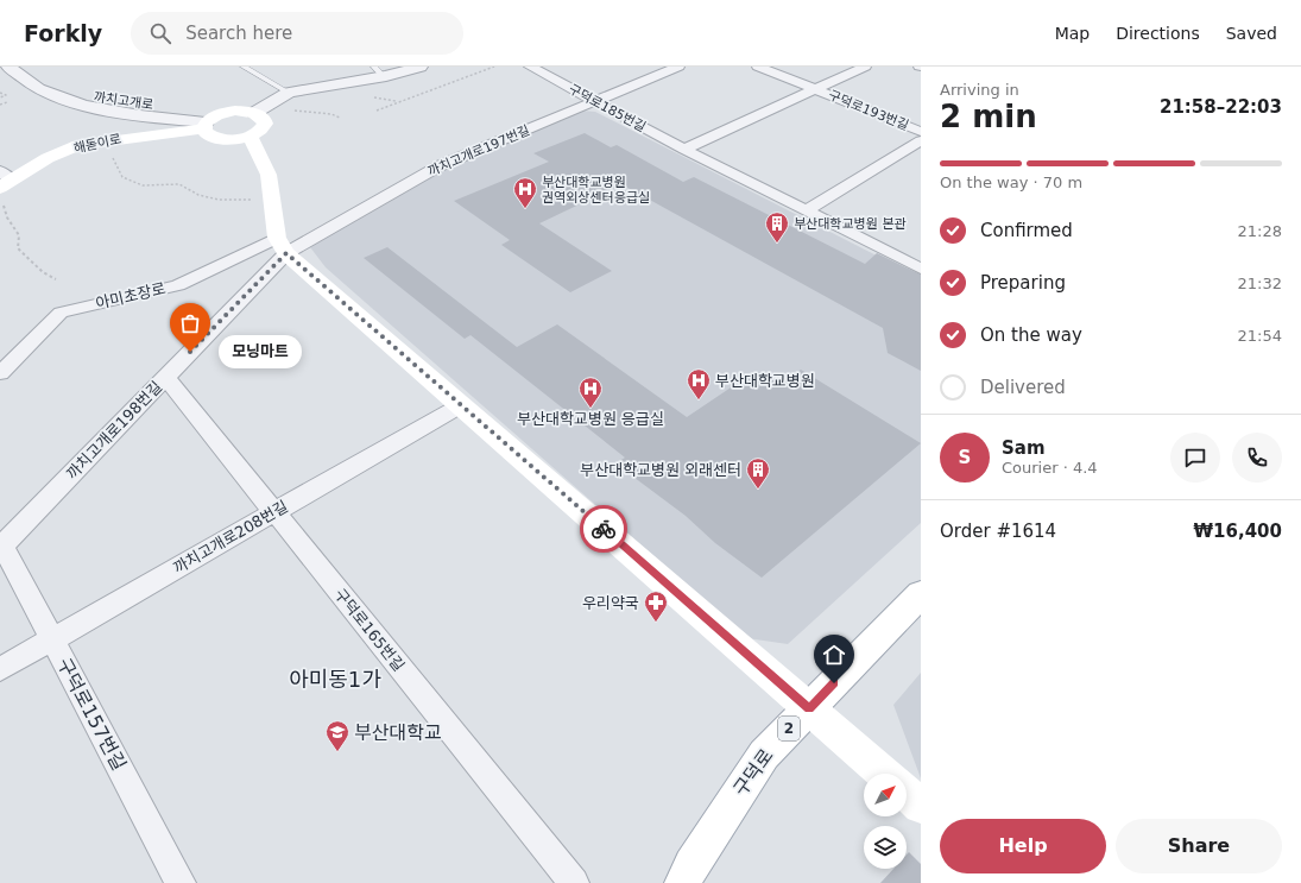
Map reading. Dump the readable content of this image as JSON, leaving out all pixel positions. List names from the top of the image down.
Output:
{
  "streets": {
    "main road": ["해돋이로", "2", "구덕로"],
    "street": [
      "까치고개로",
      "구덕로185번길",
      "구덕로193번길",
      "까치고개로197번길",
      "아미초장로",
      "까치고개로198번길",
      "까치고개로208번길",
      "구덕로165번길",
      "구덕로157번길"
    ]
  },
  "crossings": [
    ["구덕로185번길", "까치고개로197번길"],
    ["까치고개로197번길", "아미초장로"],
    ["까치고개로197번길", "까치고개로198번길"],
    ["아미초장로", "까치고개로198번길"],
    ["까치고개로198번길", "구덕로165번길"],
    ["까치고개로198번길", "구덕로157번길"],
    ["까치고개로208번길", "구덕로165번길"],
    ["까치고개로208번길", "구덕로157번길"]
  ],
  "districts": ["아미동1가"],
  "places": {
    "hospital": ["부산대학교병원 권역외상센터응급실", "부산대학교병원", "부산대학교병원 응급실"],
    "building": ["부산대학교병원 본관", "부산대학교병원 외래센터"],
    "other": ["모닝마트"],
    "pharmacy": ["우리약국"],
    "school or university": ["부산대학교"]
  },
  "north": "top right",
  "page": {
    "header": "Forkly",
    "search": "Search here",
    "nav": ["Map", "Directions", "Saved"],
    "heading": ["2 min", "Arriving in", "21:58–22:03"],
    "panel": [
      "Sam",
      "Courier · 4.4",
      "Order #1614",
      "₩16,400"
    ],
    "bar": "On the way · 70 m",
    "list": [
      ["Confirmed", "21:28"],
      ["Preparing", "21:32"],
      ["On the way", "21:54"],
      "Delivered"
    ],
    "bubble": "모닝마트",
    "round": "S",
    "buttons": ["Help", "Share"]
  }
}
